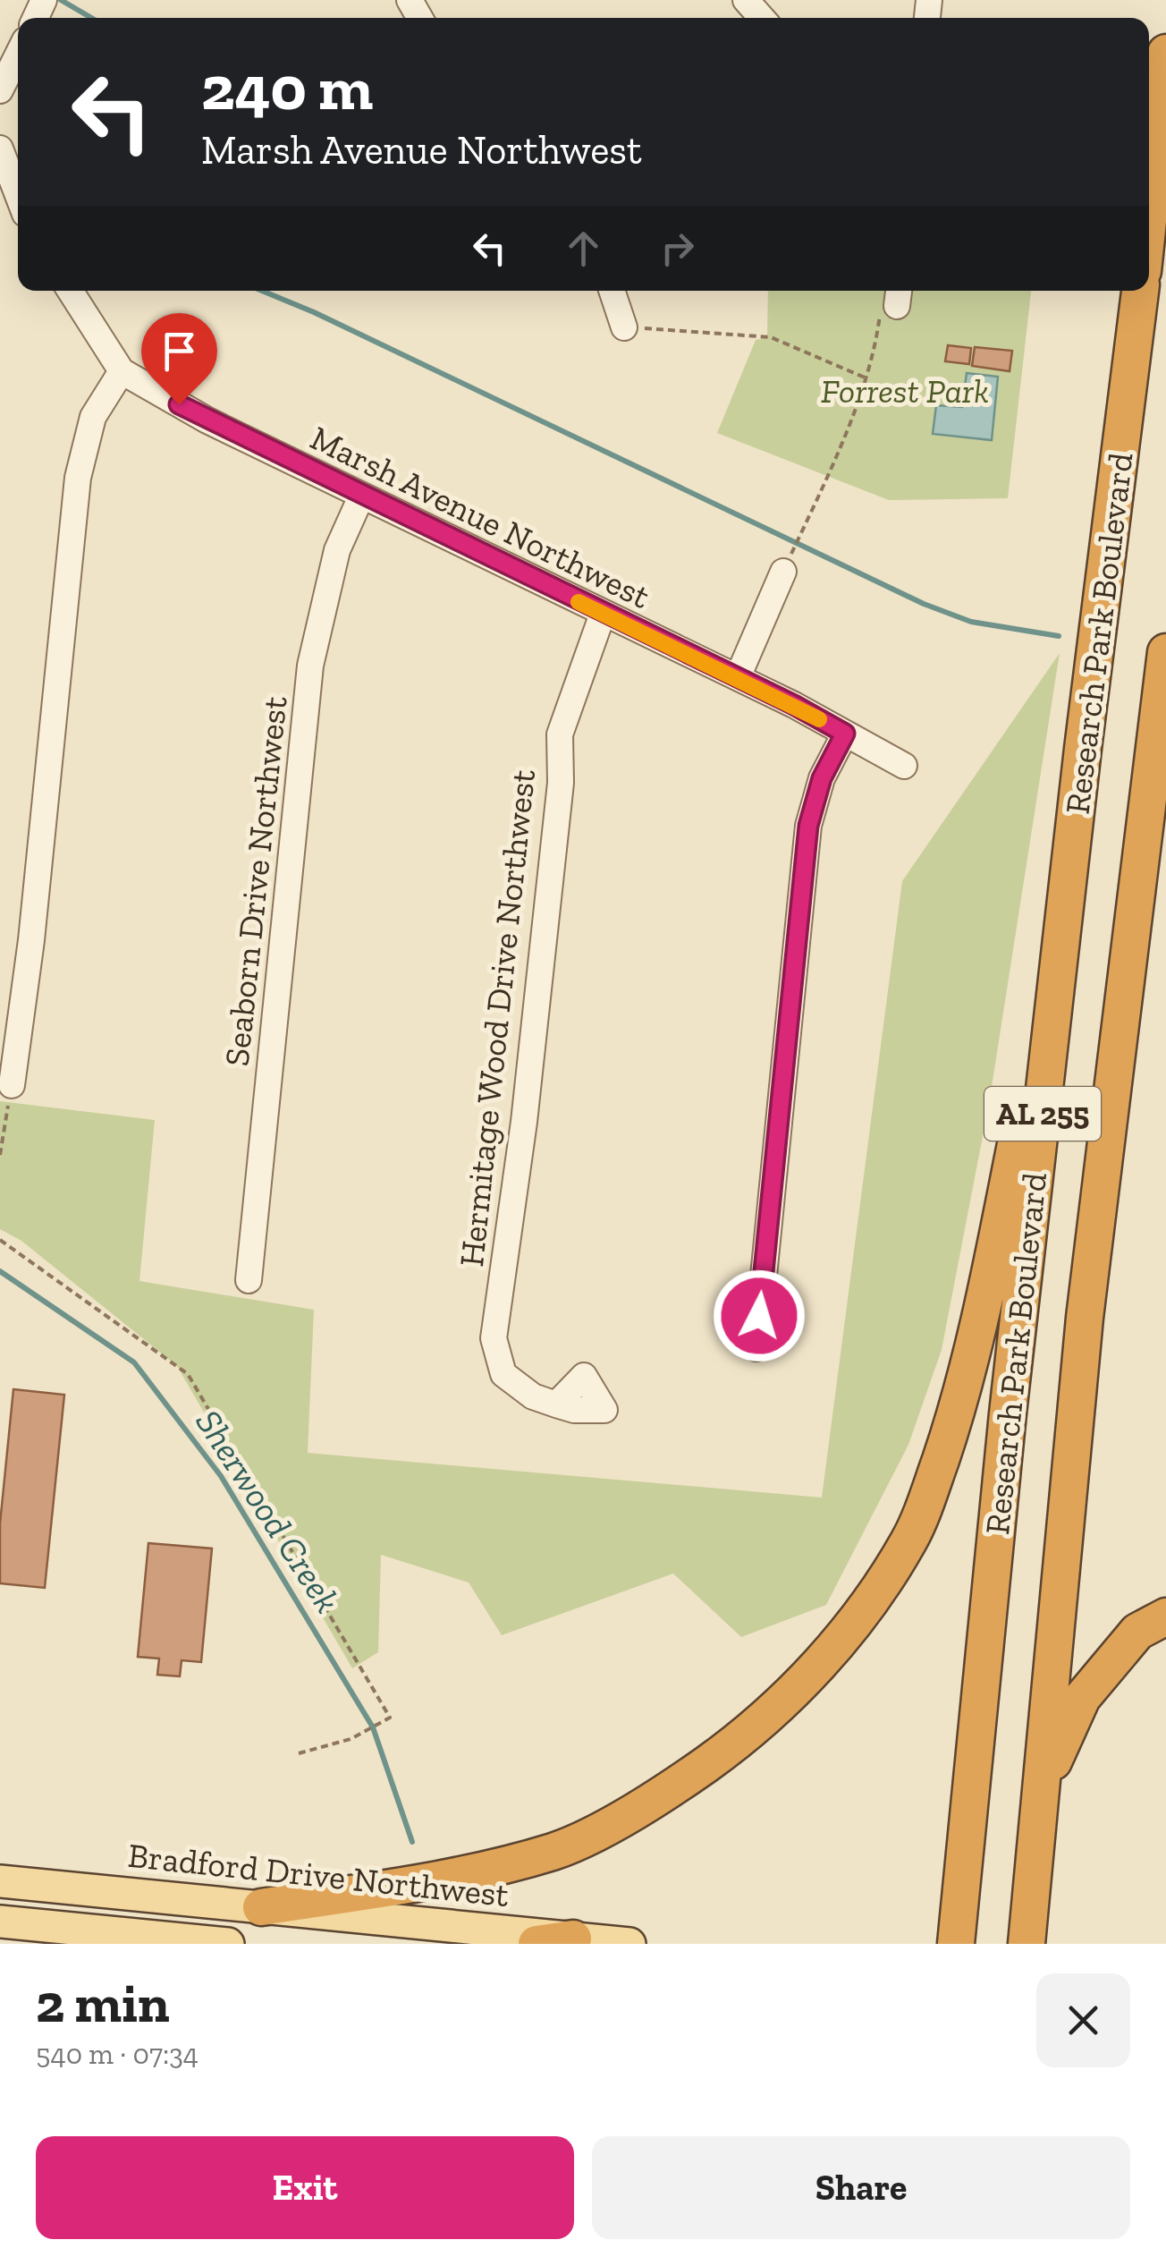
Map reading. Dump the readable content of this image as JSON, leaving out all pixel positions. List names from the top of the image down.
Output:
{
  "streets": {
    "highway": ["Research Park Boulevard", "AL 255"],
    "main road": ["Bradford Drive Northwest"],
    "street": ["Marsh Avenue Northwest", "Seaborn Drive Northwest", "Hermitage Wood Drive Northwest"]
  },
  "crossings": [
    ["Marsh Avenue Northwest", "Seaborn Drive Northwest"],
    ["Marsh Avenue Northwest", "Hermitage Wood Drive Northwest"]
  ],
  "water": ["Sherwood Creek"],
  "parks": ["Forrest Park"],
  "page": {
    "turn": ["240 m", "Marsh Avenue Northwest"],
    "heading": ["2 min", "540 m · 07:34"],
    "buttons": ["Exit", "Share"]
  }
}
